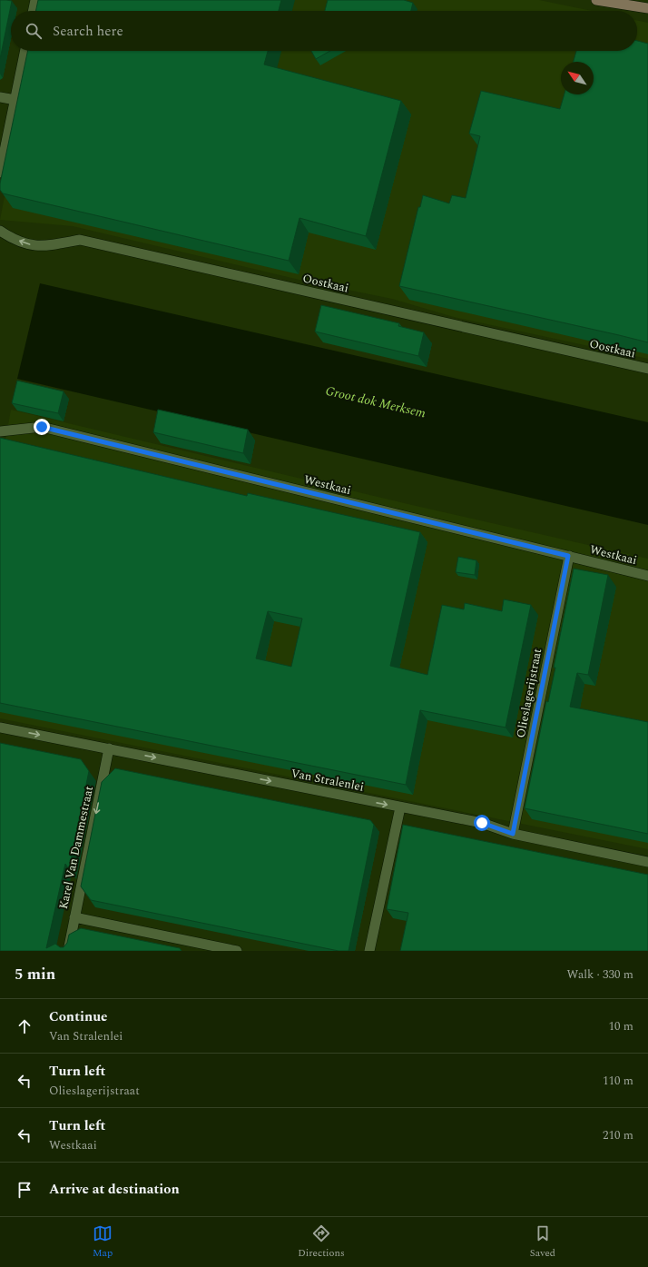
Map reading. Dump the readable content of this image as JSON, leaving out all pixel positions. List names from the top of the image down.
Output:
{
  "streets": {
    "street": [
      "Oostkaai",
      "Westkaai",
      "Olieslagerijstraat",
      "Van Stralenlei",
      "Karel Van Dammestraat"
    ]
  },
  "crossings": [
    ["Westkaai", "Olieslagerijstraat"],
    ["Olieslagerijstraat", "Van Stralenlei"],
    ["Van Stralenlei", "Karel Van Dammestraat"]
  ],
  "one_way": ["Oostkaai", "Van Stralenlei", "Karel Van Dammestraat"],
  "water": ["Groot dok Merksem"],
  "north": "top left",
  "page": {
    "search": "Search here",
    "heading": ["5 min", "Walk · 330 m"],
    "list": [
      ["Continue", "Van Stralenlei", "10 m"],
      ["Turn left", "Olieslagerijstraat", "110 m"],
      ["Turn left", "Westkaai", "210 m"],
      "Arrive at destination"
    ],
    "nav": ["Map", "Directions", "Saved"]
  }
}
